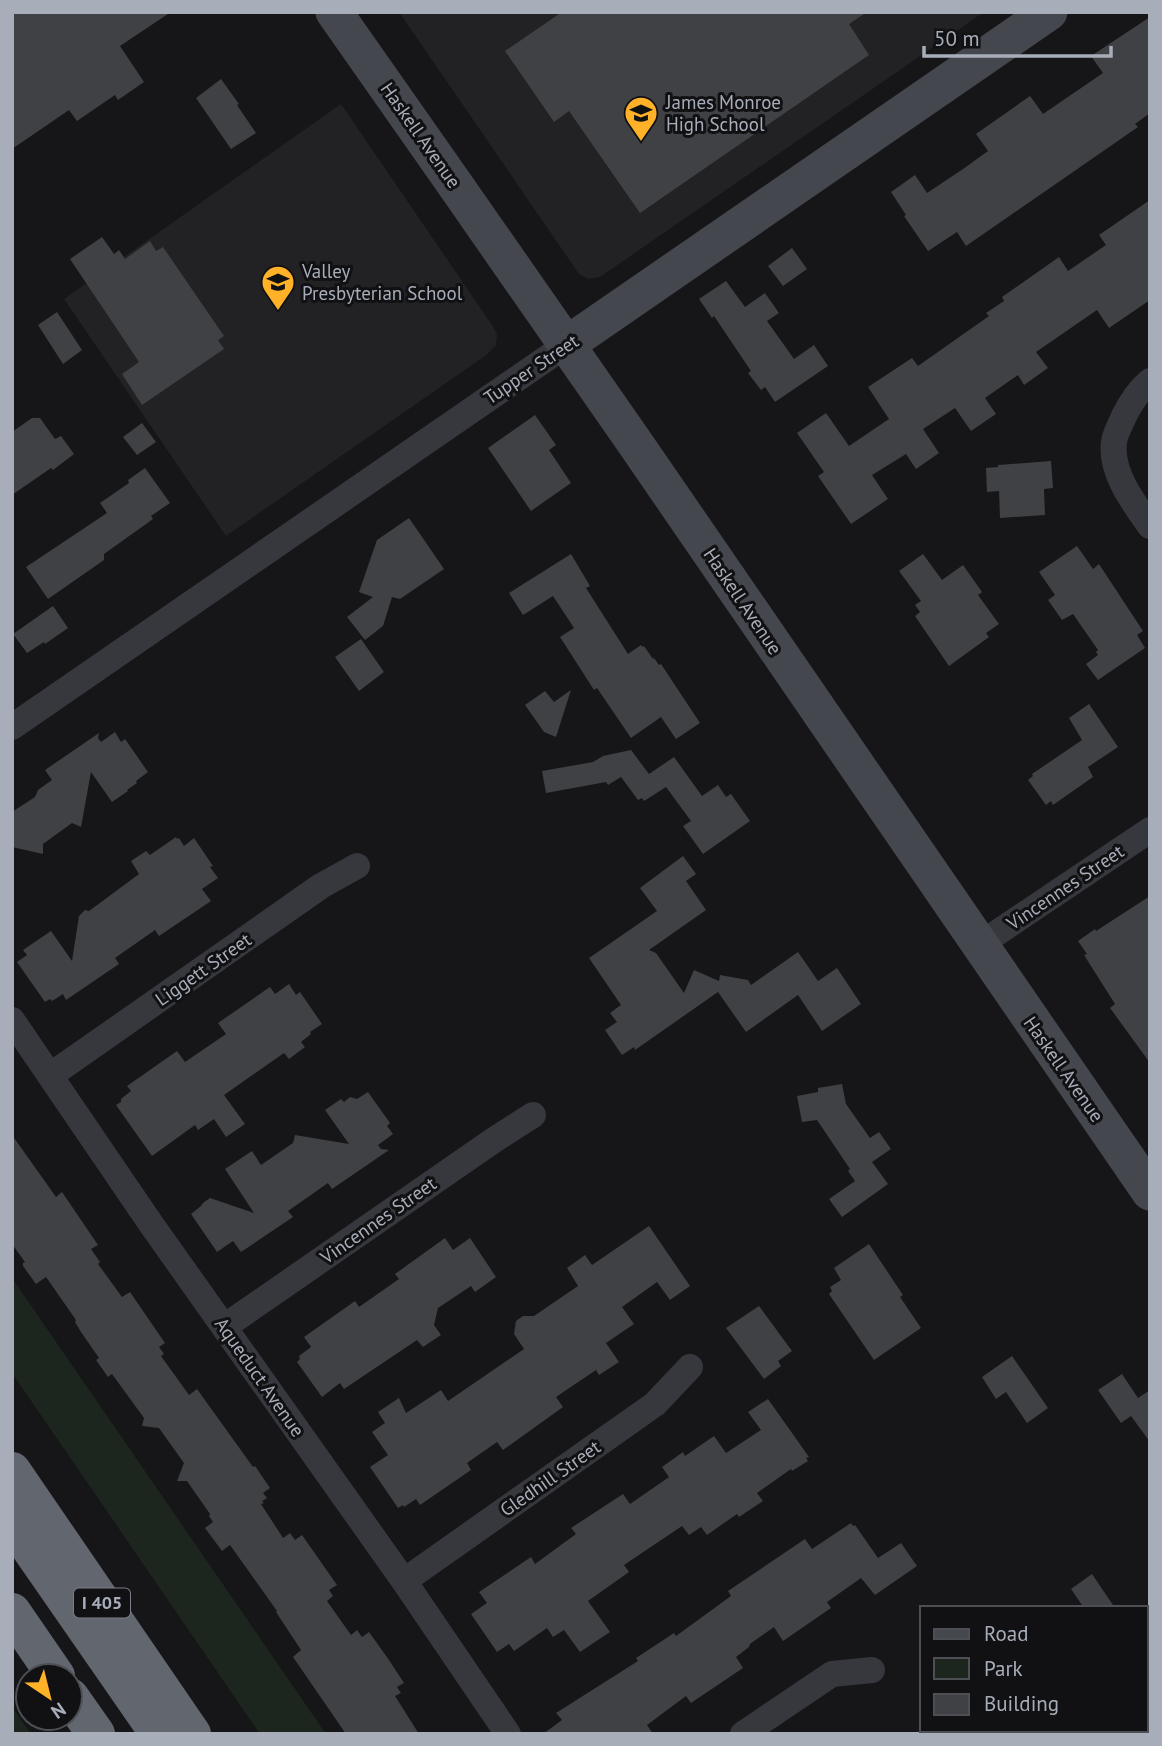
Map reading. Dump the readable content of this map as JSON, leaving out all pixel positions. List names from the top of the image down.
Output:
{
  "streets": {
    "highway": ["I 405"],
    "main road": ["Haskell Avenue", "Tupper Street"],
    "street": [
      "Vincennes Street",
      "Liggett Street",
      "Aqueduct Avenue",
      "Gledhill Street"
    ]
  },
  "crossings": [
    ["Haskell Avenue", "Tupper Street"],
    ["Haskell Avenue", "Vincennes Street"],
    ["Vincennes Street", "Aqueduct Avenue"],
    ["Liggett Street", "Aqueduct Avenue"],
    ["Aqueduct Avenue", "Gledhill Street"]
  ],
  "places": {
    "school or university": ["James Monroe High School", "Valley Presbyterian School"]
  },
  "legend": ["Road", "Park", "Building"],
  "scale_bar": "50 m",
  "north": "bottom right"
}
